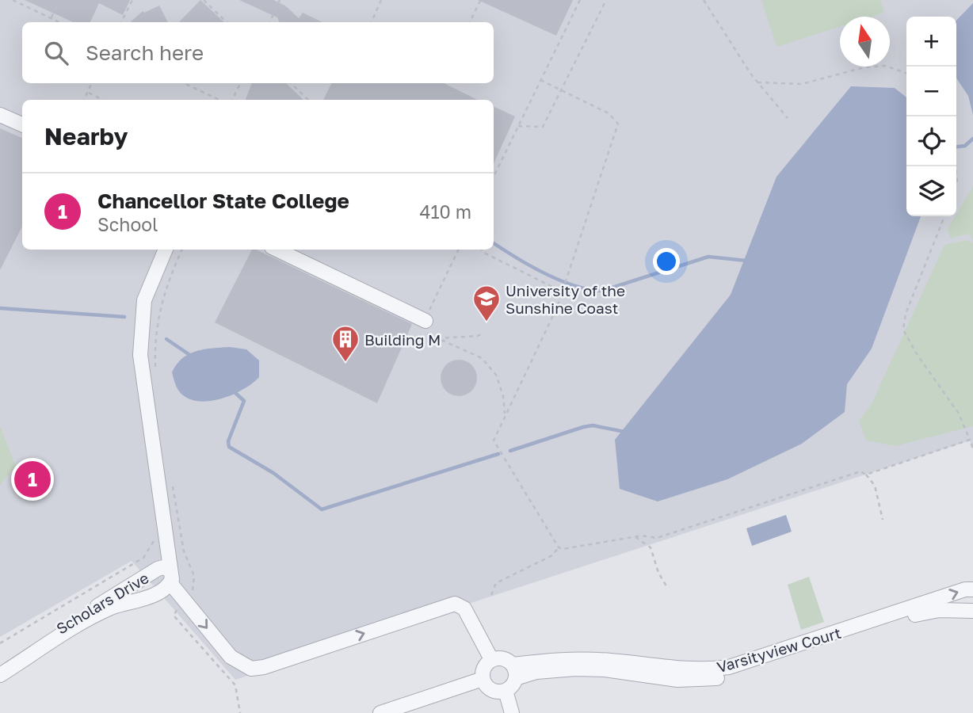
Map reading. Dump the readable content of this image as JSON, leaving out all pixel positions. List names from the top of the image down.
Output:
{
  "streets": {
    "street": ["Scholars Drive", "Varsityview Court"]
  },
  "places": {
    "school or university": ["University of the Sunshine Coast"],
    "building": ["Building M"]
  },
  "north": "top",
  "page": {
    "map_buttons": ["+", "−"],
    "search": "Search here",
    "heading": "Nearby",
    "list": [
      {
        "mark": "1",
        "name": "Chancellor State College",
        "note": "School",
        "value": "410 m"
      }
    ],
    "pins": "1"
  }
}
